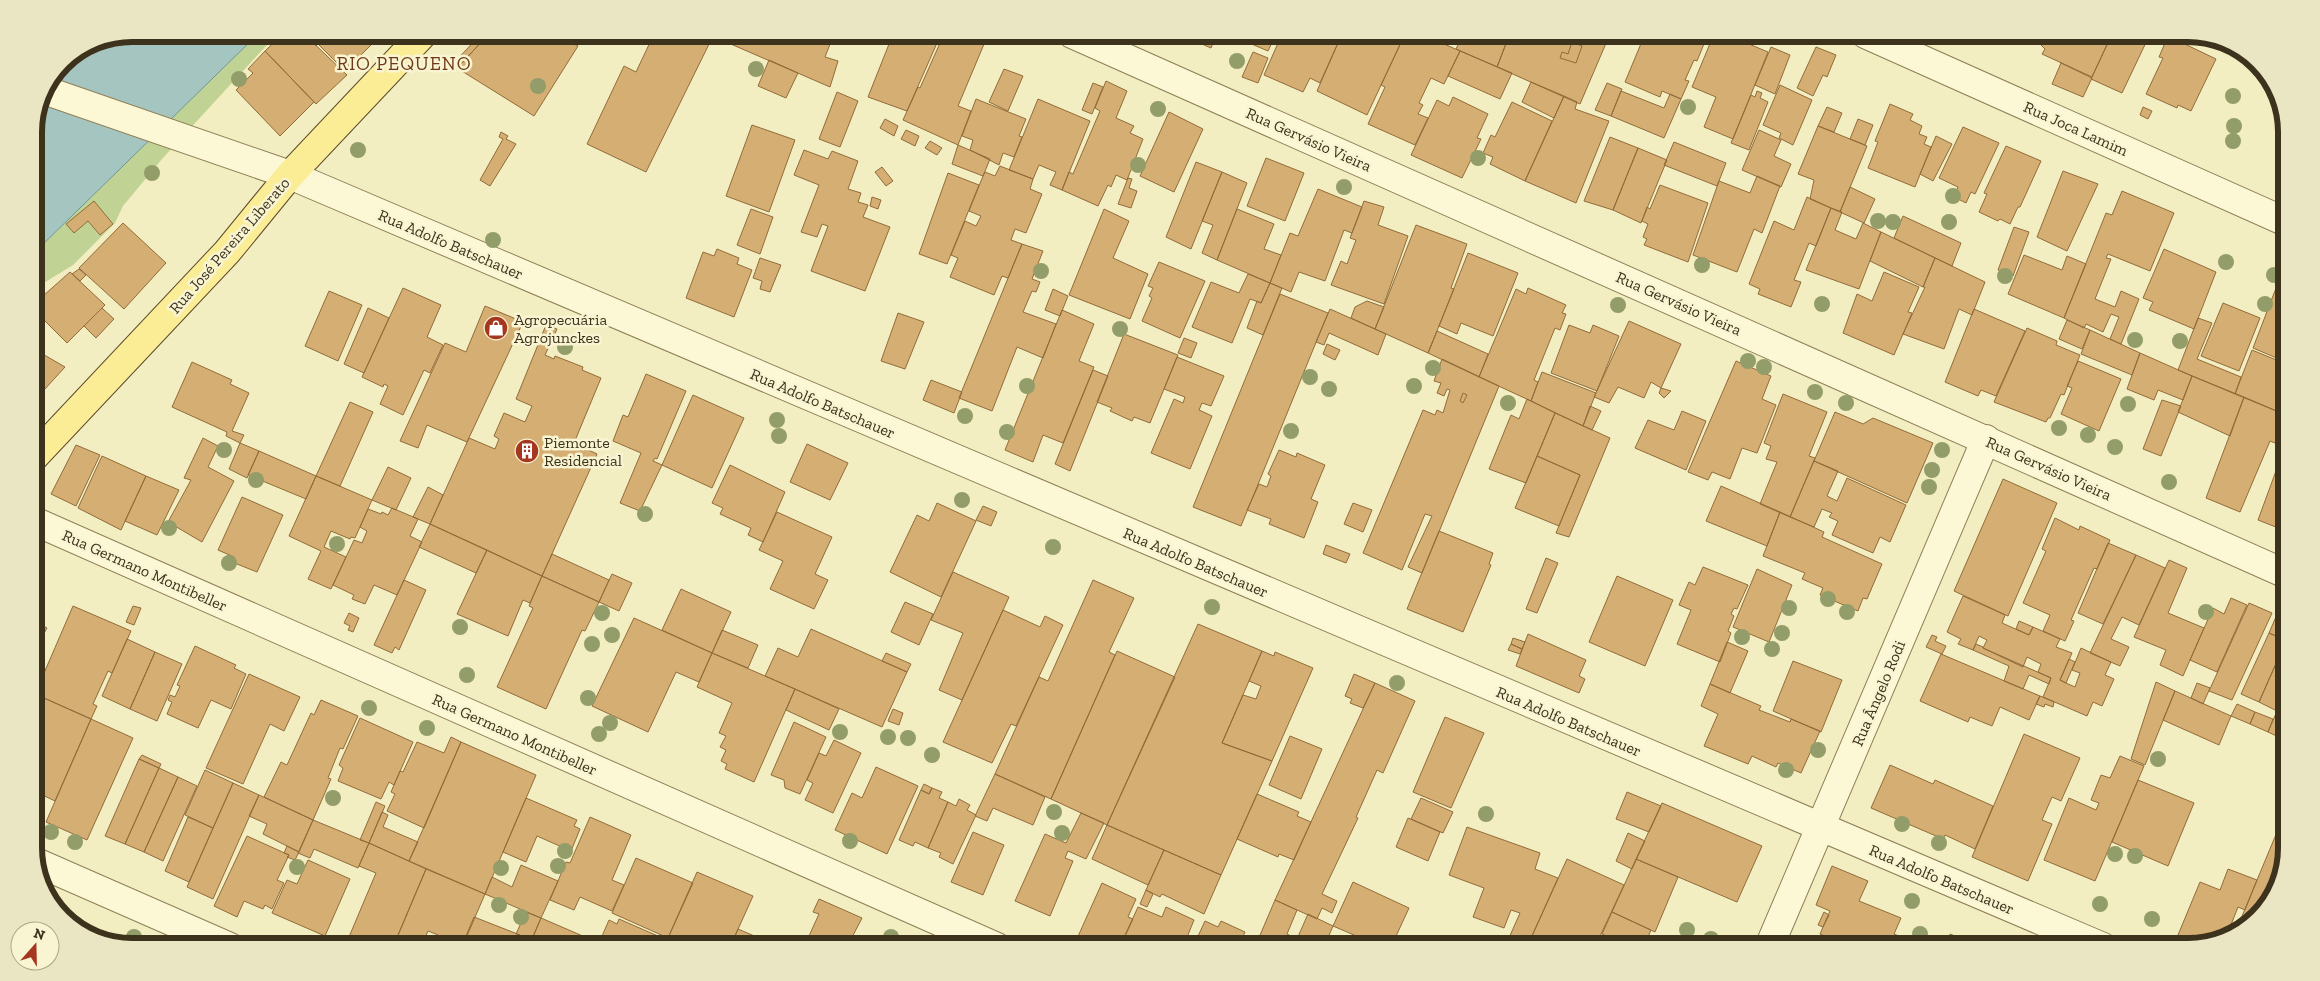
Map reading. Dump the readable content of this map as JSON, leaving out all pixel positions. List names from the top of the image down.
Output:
{
  "streets": {
    "main road": ["Rua José Pereira Liberato"],
    "street": [
      "Rua Joca Lamim",
      "Rua Gervásio Vieira",
      "Rua Adolfo Batschauer",
      "Rua Germano Montibeller",
      "Rua Ângelo Rodi"
    ]
  },
  "crossings": [
    ["Rua Gervásio Vieira", "Rua Ângelo Rodi"],
    ["Rua Adolfo Batschauer", "Rua José Pereira Liberato"],
    ["Rua Adolfo Batschauer", "Rua Ângelo Rodi"]
  ],
  "districts": ["RIO PEQUENO"],
  "places": {
    "shop": ["Agropecuária Agrojunckes"],
    "building": ["Piemonte Residencial"]
  },
  "north": "top"
}
